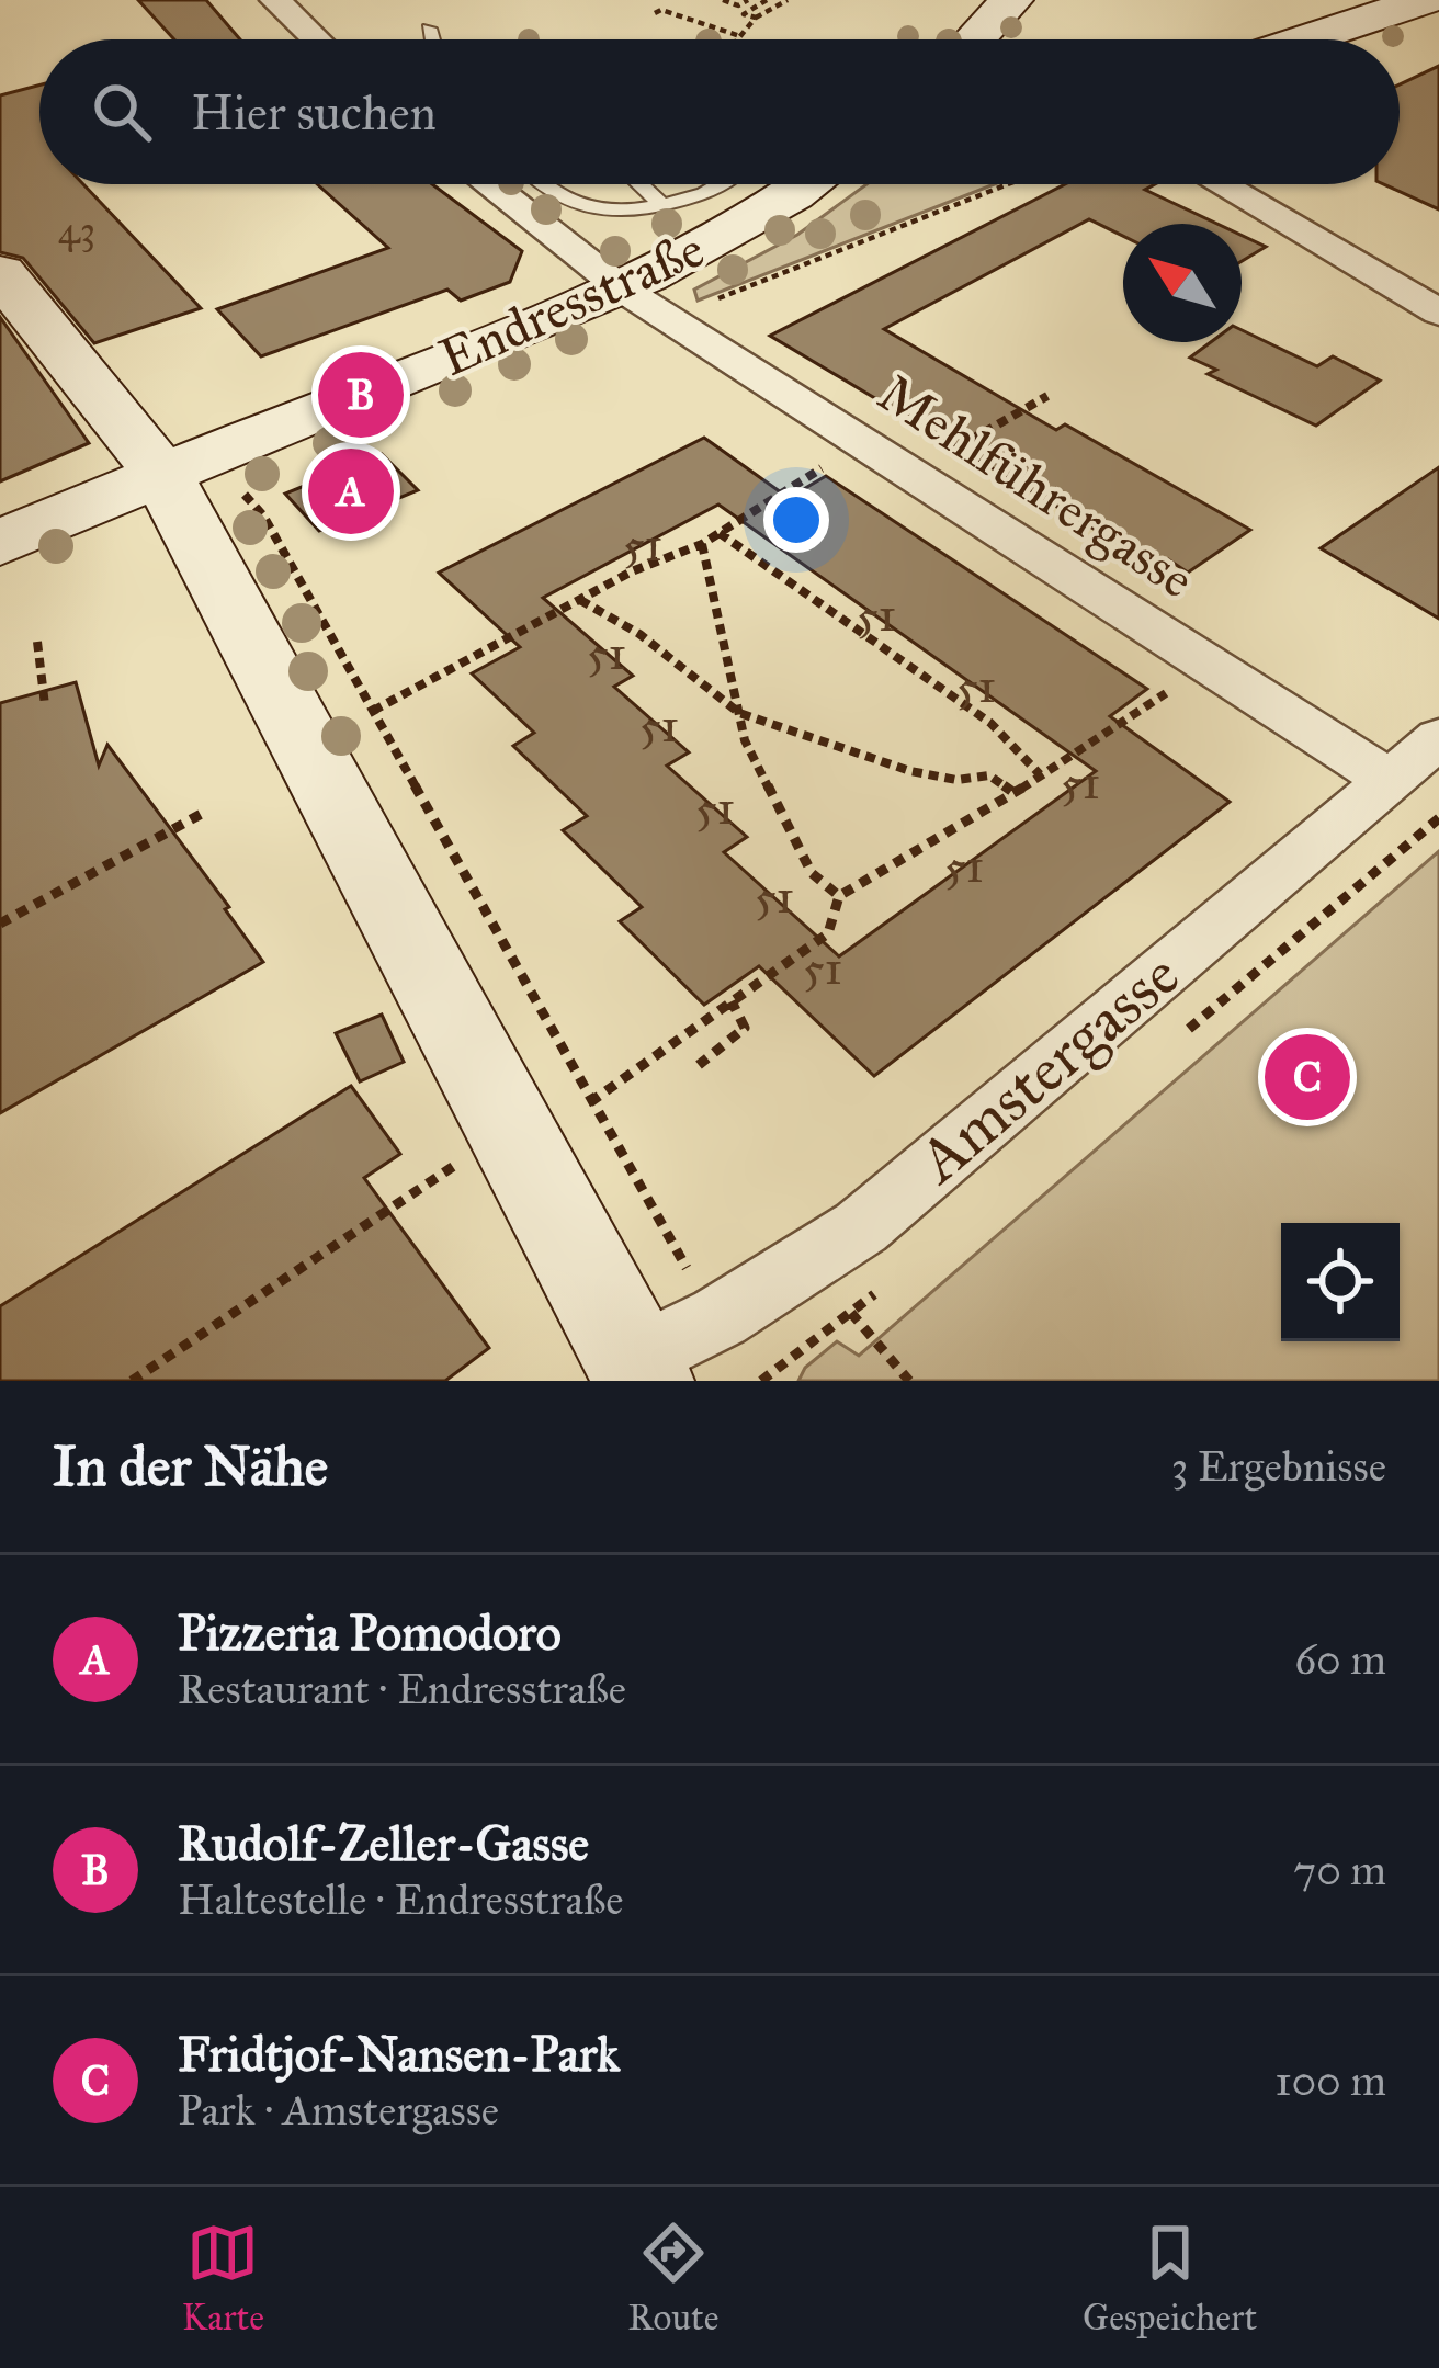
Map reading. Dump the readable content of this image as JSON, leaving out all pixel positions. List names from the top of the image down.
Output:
{
  "streets": {
    "street": ["Endresstraße", "Mehlführergasse", "Amstergasse"]
  },
  "crossings": [
    ["Endresstraße", "Mehlführergasse"],
    ["Mehlführergasse", "Amstergasse"]
  ],
  "house_numbers": [
    "43",
    "51",
    "51",
    "51",
    "51",
    "51",
    "51",
    "51",
    "51",
    "51",
    "51"
  ],
  "north": "top left",
  "page": {
    "search": "Hier suchen",
    "pins": ["B", "A", "C"],
    "heading": ["In der Nähe", "3 Ergebnisse"],
    "list": [
      {
        "mark": "A",
        "name": "Pizzeria Pomodoro",
        "note": "Restaurant · Endresstraße",
        "value": "60 m"
      },
      {
        "mark": "B",
        "name": "Rudolf-Zeller-Gasse",
        "note": "Haltestelle · Endresstraße",
        "value": "70 m"
      },
      {
        "mark": "C",
        "name": "Fridtjof-Nansen-Park",
        "note": "Park · Amstergasse",
        "value": "100 m"
      }
    ],
    "nav": ["Karte", "Route", "Gespeichert"]
  }
}
